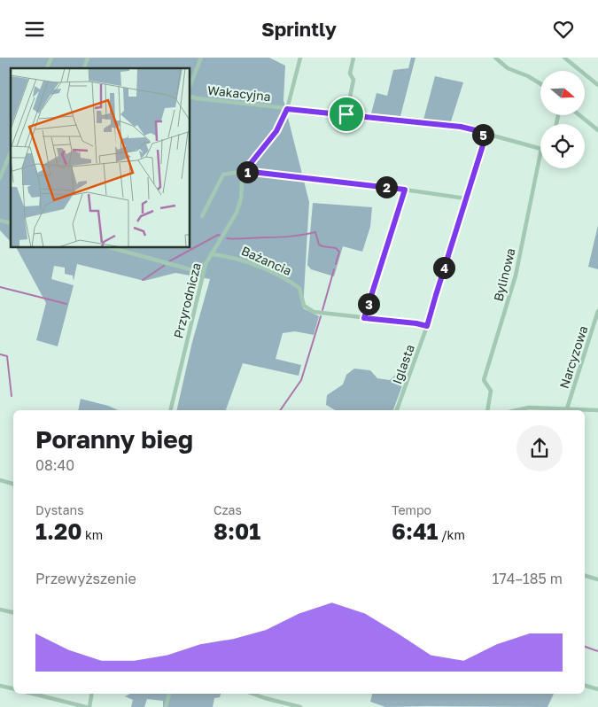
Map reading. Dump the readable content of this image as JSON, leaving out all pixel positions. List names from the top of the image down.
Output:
{
  "streets": {
    "street": [
      "Wakacyjna",
      "Bażancia",
      "Bylinowa",
      "Przyrodnicza",
      "Narcyzowa",
      "Iglasta"
    ]
  },
  "crossings": [
    ["Wakacyjna", "Iglasta"],
    ["Bażancia", "Przyrodnicza"]
  ],
  "north": "right",
  "page": {
    "header": "Sprintly",
    "pins": [
      "5",
      "1",
      "2",
      "4",
      "3"
    ],
    "heading": ["Poranny bieg", "08:40"],
    "stats": [
      ["Dystans", "1.20 km"],
      ["Czas", "8:01"],
      ["Tempo", "6:41 /km"]
    ],
    "chart": ["Przewyższenie", "174–185 m"]
  }
}
